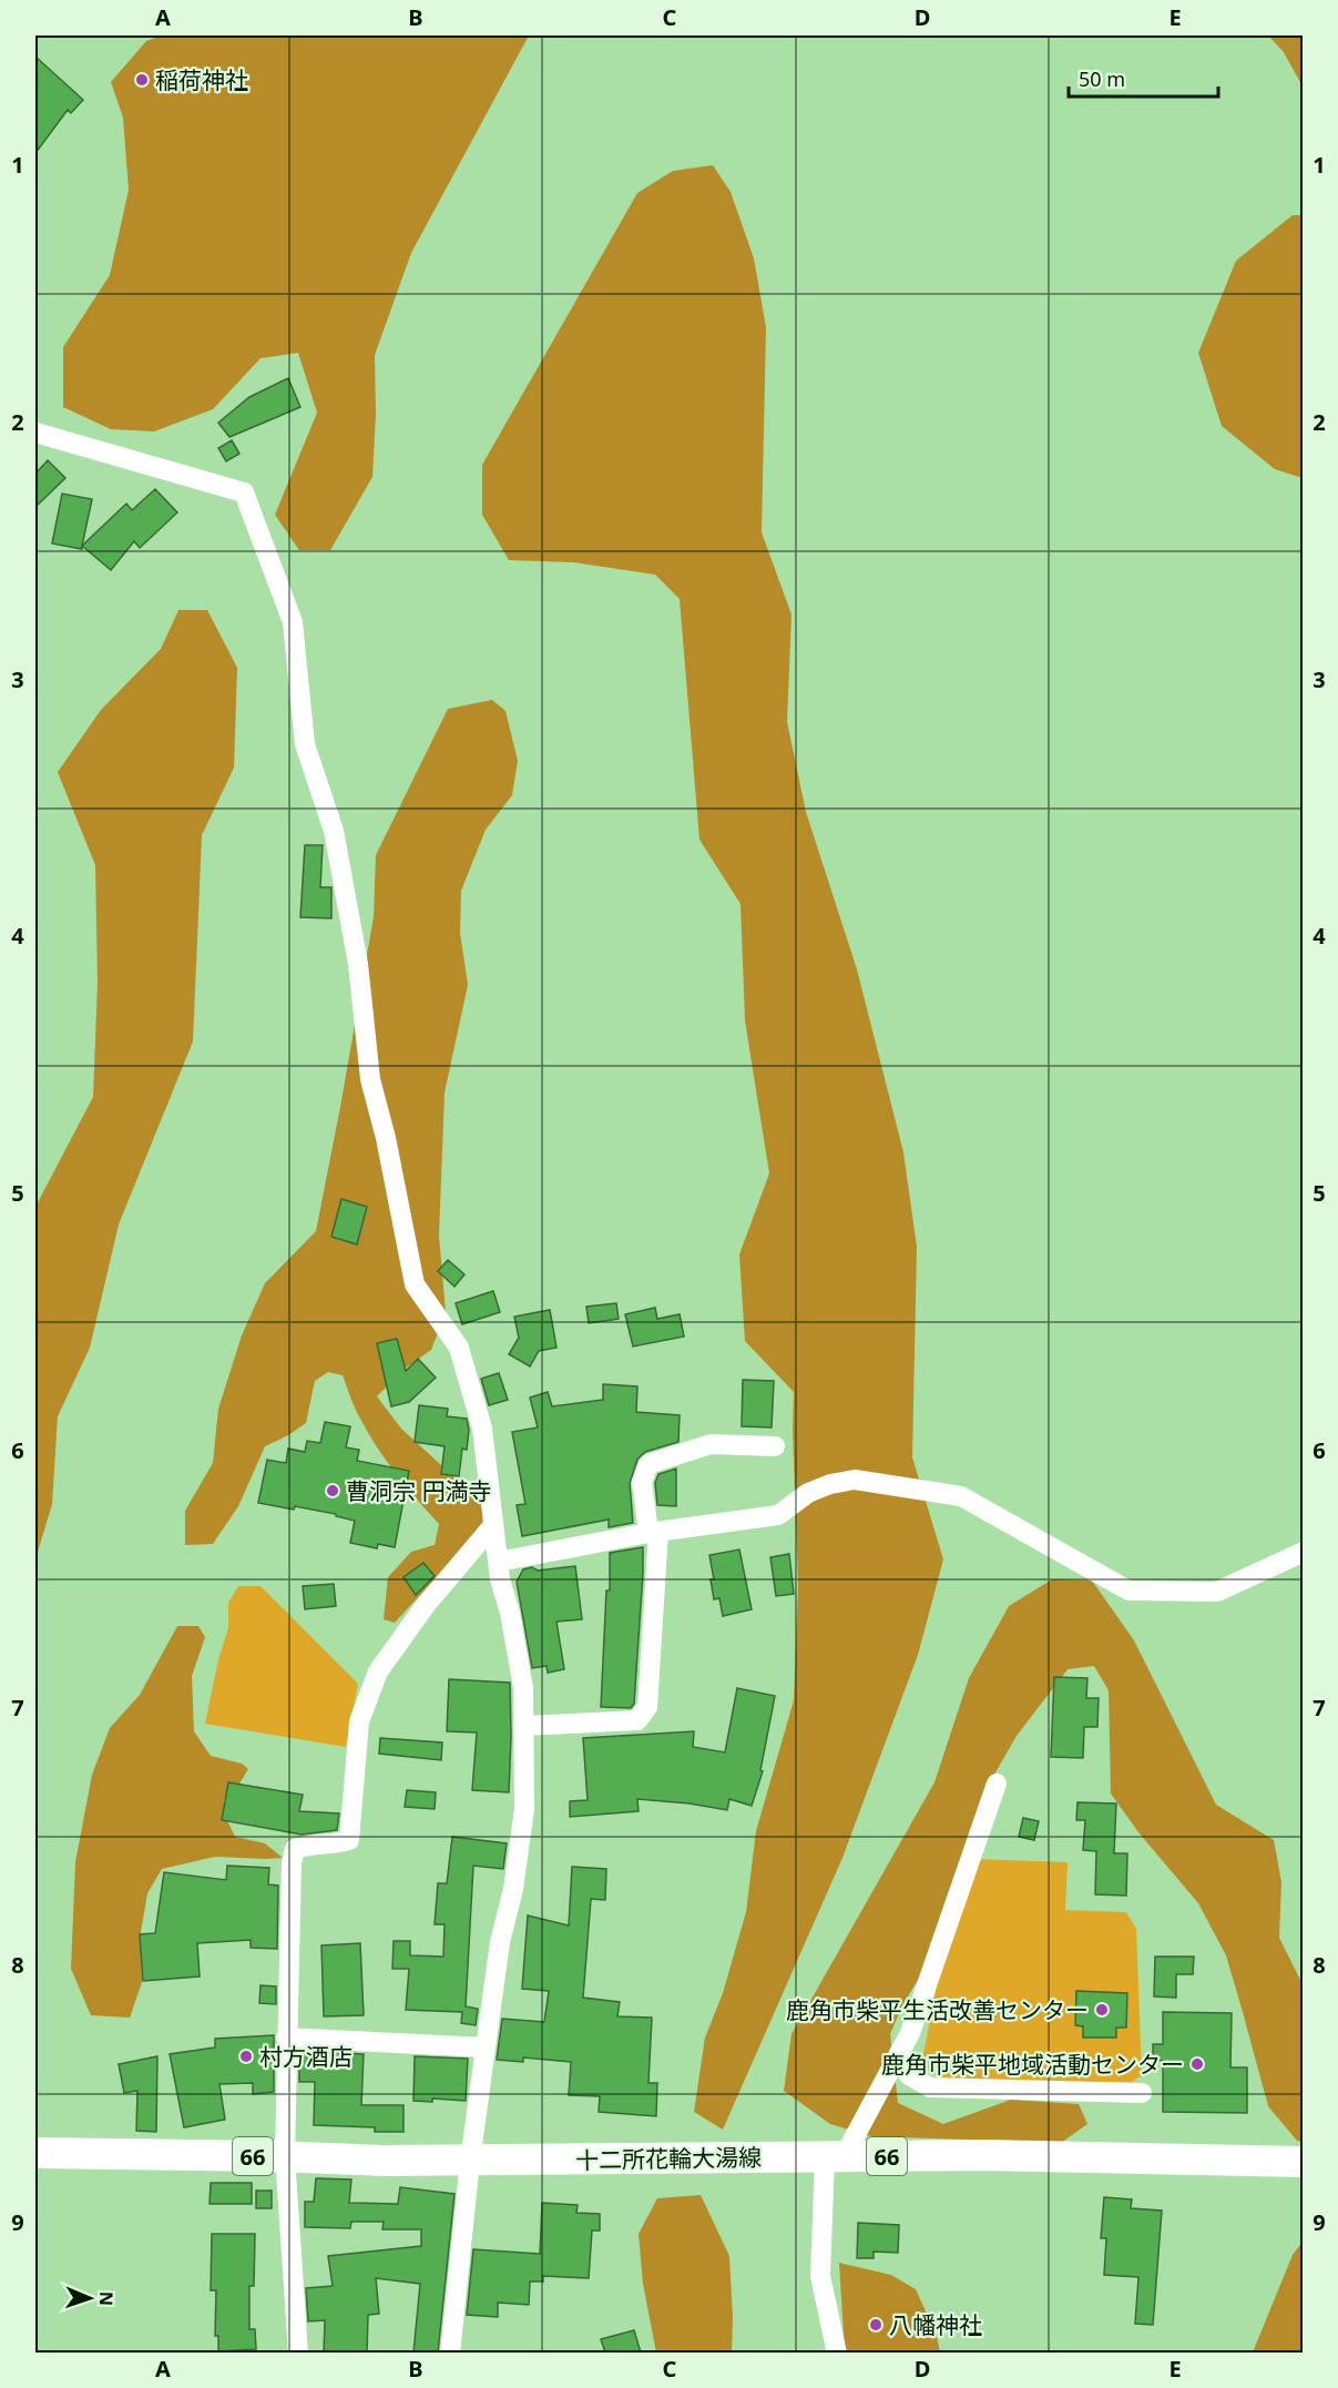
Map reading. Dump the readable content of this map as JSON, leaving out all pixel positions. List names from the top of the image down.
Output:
{
  "streets": {
    "main road": ["66", "十二所花輪大湯線"]
  },
  "places": [
    "稲荷神社",
    "曹洞宗 円満寺",
    "鹿角市柴平生活改善センター",
    "村方酒店",
    "鹿角市柴平地域活動センター",
    "八幡神社"
  ],
  "scale_bar": "50 m",
  "north": "right",
  "grid": {
    "columns": [
      "A",
      "B",
      "C",
      "D",
      "E"
    ],
    "rows": [
      "1",
      "2",
      "3",
      "4",
      "5",
      "6",
      "7",
      "8",
      "9"
    ]
  }
}
